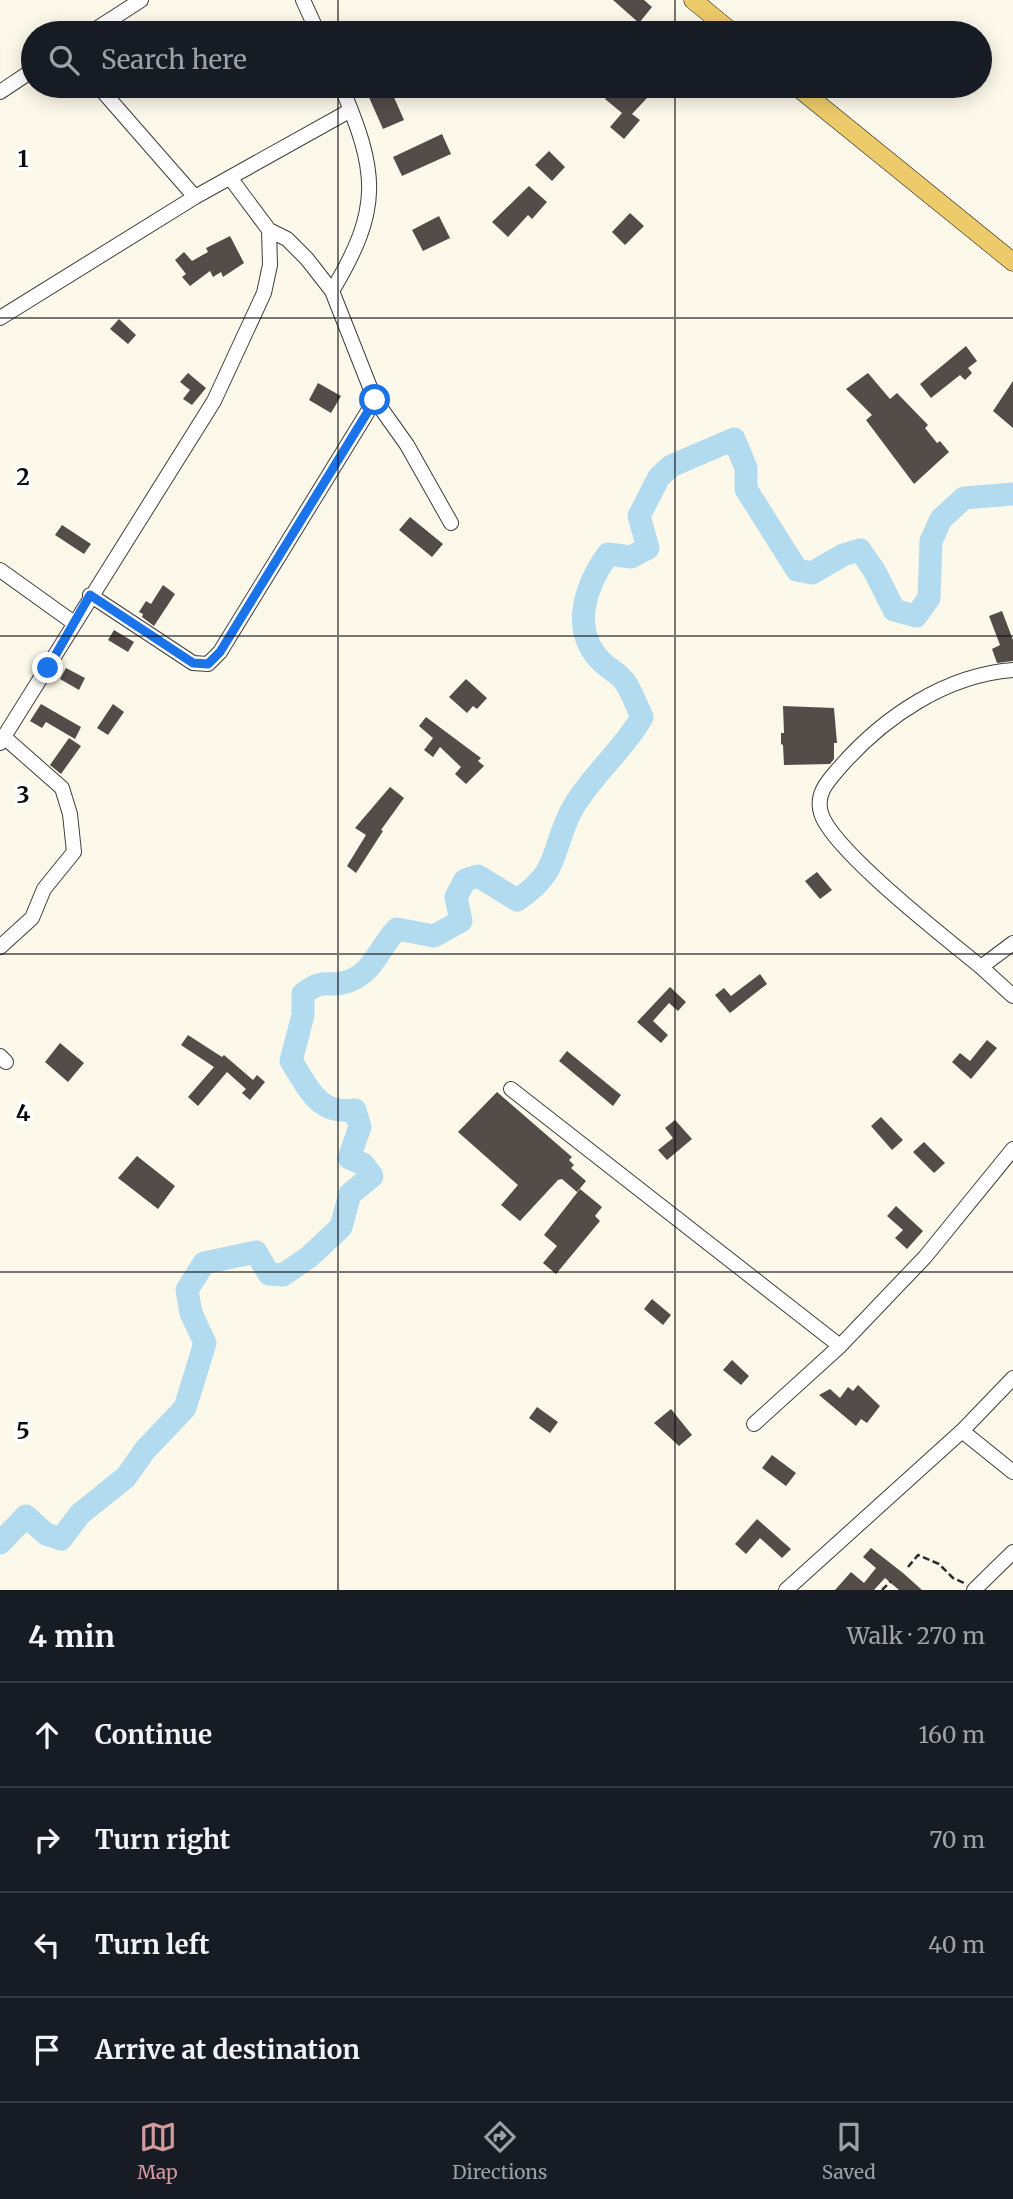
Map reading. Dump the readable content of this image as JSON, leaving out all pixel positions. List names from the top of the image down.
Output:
{
  "page": {
    "search": "Search here",
    "heading": ["4 min", "Walk · 270 m"],
    "list": [
      ["Continue", "160 m"],
      ["Turn right", "70 m"],
      ["Turn left", "40 m"],
      "Arrive at destination"
    ],
    "nav": ["Map", "Directions", "Saved"]
  },
  "grid": {
    "rows": [
      "1",
      "2",
      "3",
      "4",
      "5"
    ]
  }
}
